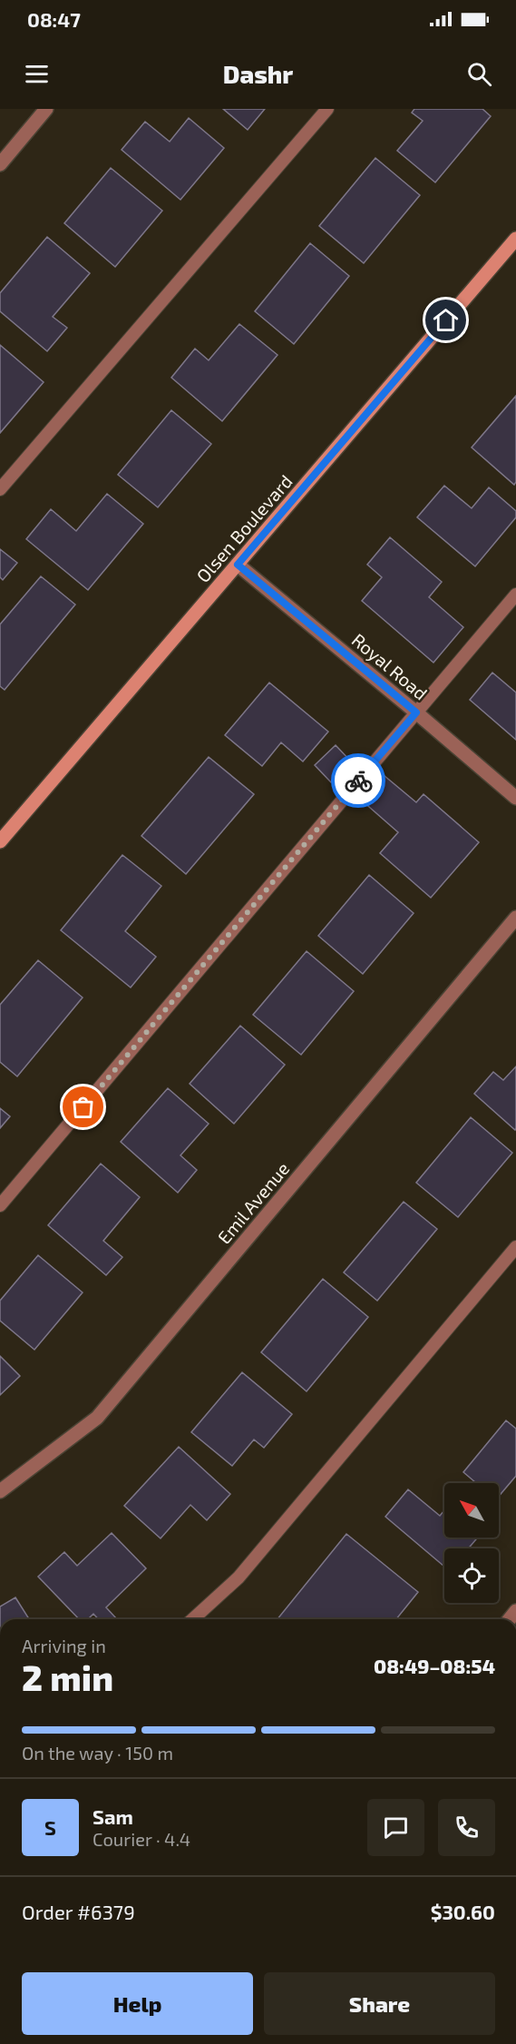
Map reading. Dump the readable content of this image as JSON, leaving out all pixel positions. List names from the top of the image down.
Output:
{
  "streets": {
    "main road": ["Olsen Boulevard"],
    "street": ["Royal Road", "Emil Avenue"]
  },
  "crossings": [
    ["Olsen Boulevard", "Royal Road"]
  ],
  "north": "top left",
  "page": {
    "status": "08:47",
    "header": "Dashr",
    "heading": ["2 min", "Arriving in", "08:49–08:54"],
    "panel": [
      "Sam",
      "Courier · 4.4",
      "Order #6379",
      "$30.60"
    ],
    "bar": "On the way · 150 m",
    "round": "S",
    "buttons": ["Help", "Share"]
  }
}
